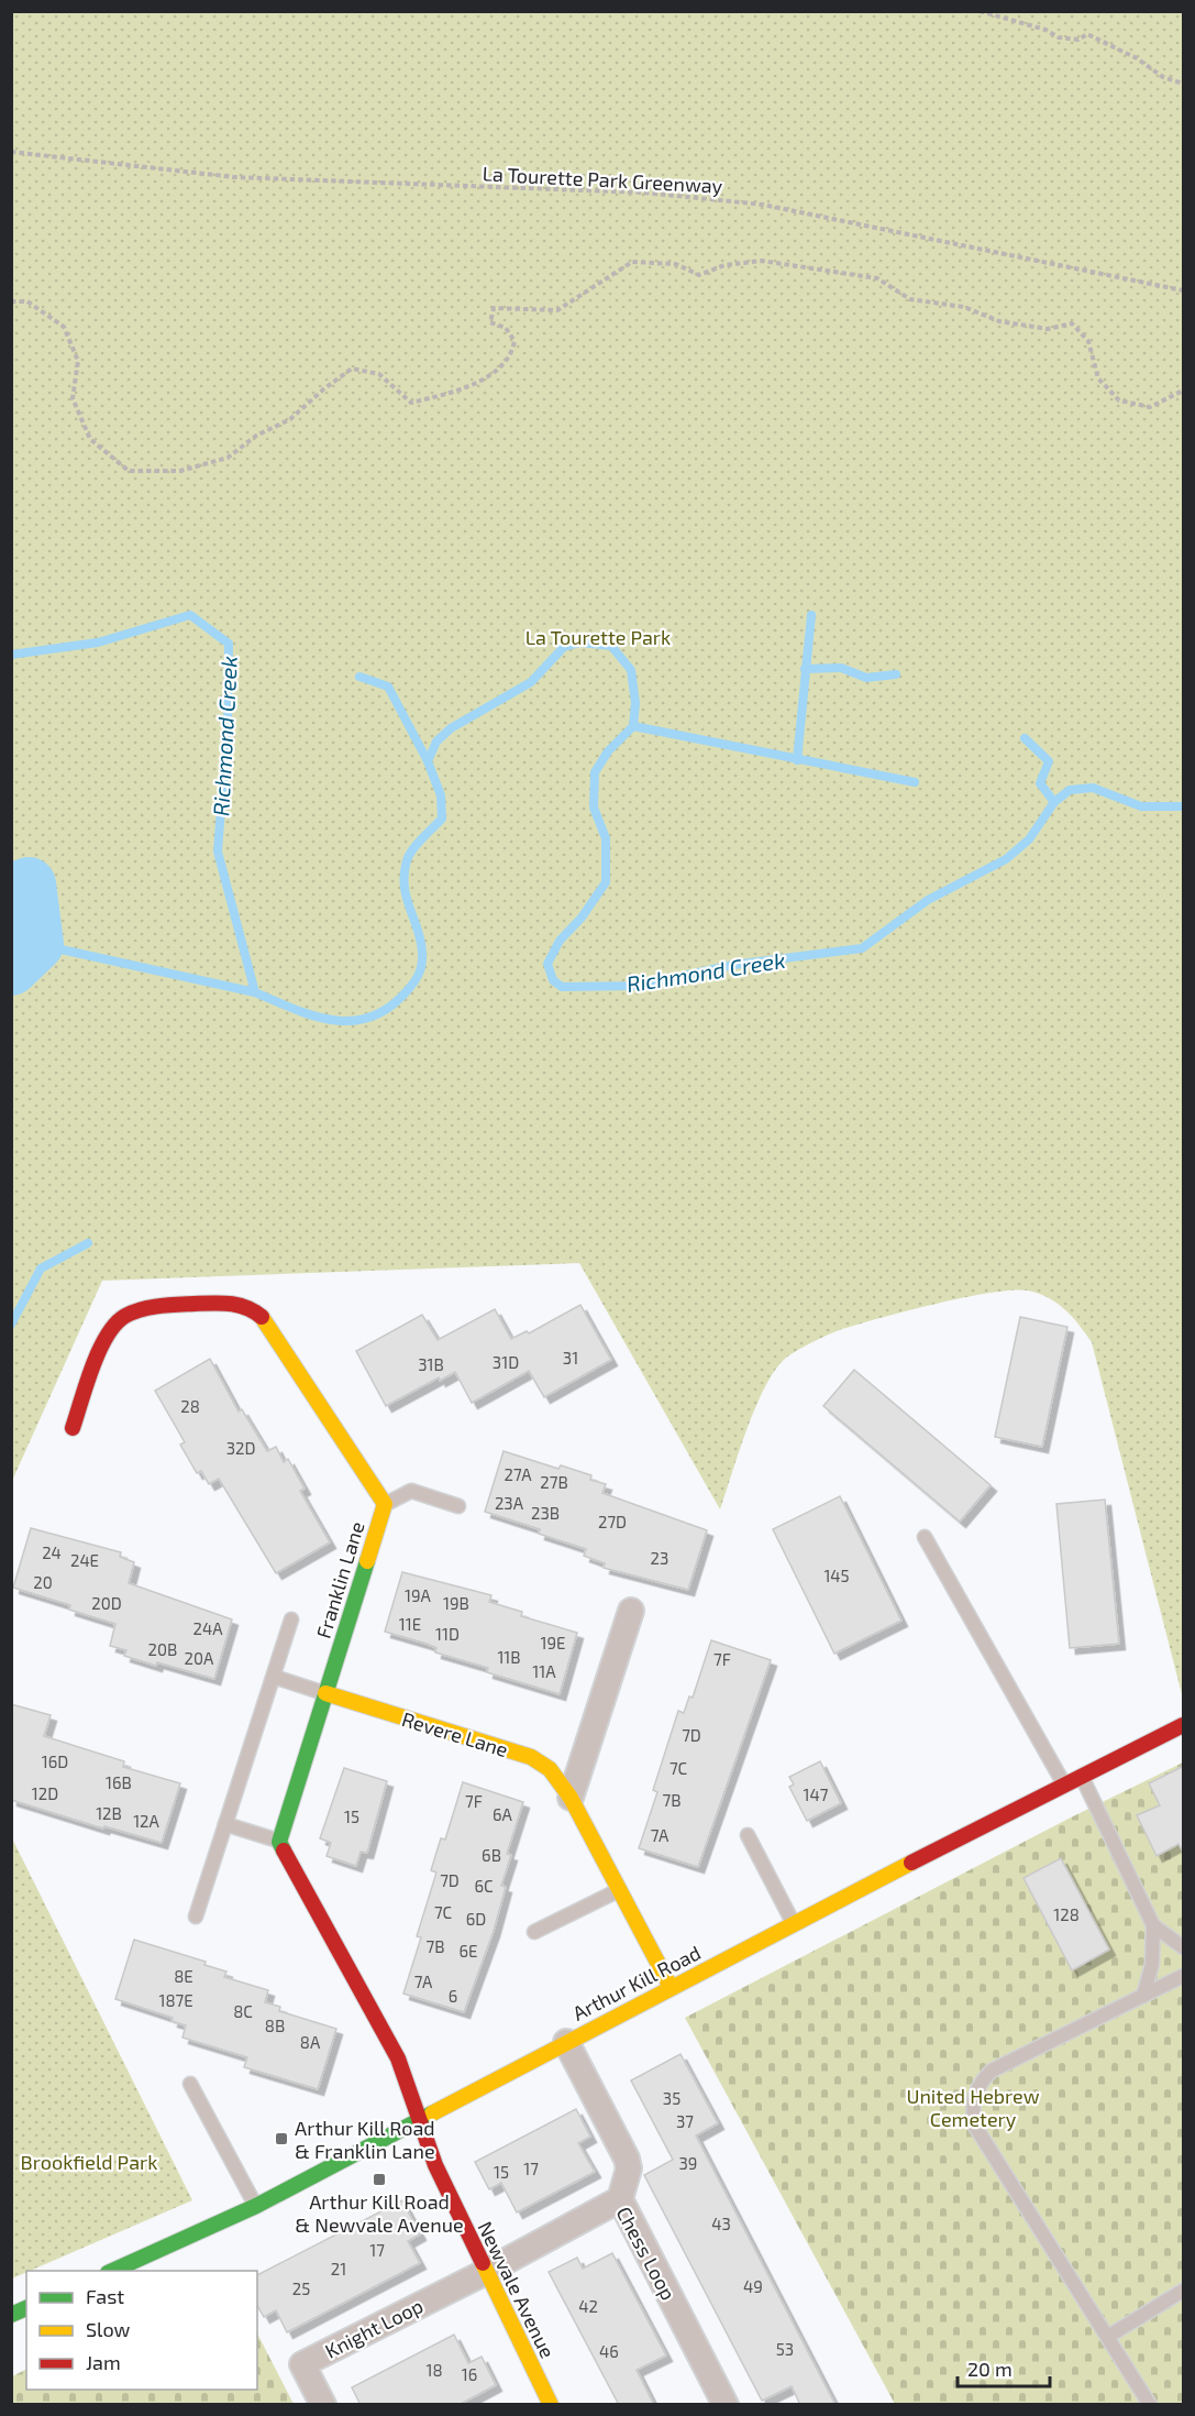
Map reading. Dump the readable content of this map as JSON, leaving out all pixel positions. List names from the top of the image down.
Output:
{
  "streets": {
    "street": [
      "Franklin Lane",
      "Revere Lane",
      "Arthur Kill Road",
      "Chess Loop",
      "Newvale Avenue",
      "Knight Loop"
    ],
    "path": ["La Tourette Park Greenway"]
  },
  "crossings": [
    ["Franklin Lane", "Revere Lane"],
    ["Revere Lane", "Arthur Kill Road"],
    ["Arthur Kill Road", "Newvale Avenue"],
    ["Chess Loop", "Newvale Avenue"],
    ["Chess Loop", "Knight Loop"],
    ["Newvale Avenue", "Knight Loop"]
  ],
  "water": ["Richmond Creek"],
  "parks": ["La Tourette Park", "United Hebrew Cemetery", "Brookfield Park"],
  "places": {
    "transit": ["Arthur Kill Road & Franklin Lane", "Arthur Kill Road & Newvale Avenue"]
  },
  "house_numbers": [
    "31",
    "31D",
    "31B",
    "28",
    "32D",
    "27A",
    "27B",
    "23A",
    "23B",
    "27D",
    "24",
    "23",
    "24E",
    "145",
    "20",
    "19A",
    "20D",
    "19B",
    "11E",
    "24A",
    "11D",
    "19E",
    "20B",
    "11B",
    "20A",
    "7F",
    "11A",
    "7D",
    "16D",
    "7C",
    "16B",
    "12D",
    "147",
    "7B",
    "7F",
    "12B",
    "6A",
    "15",
    "12A",
    "7A",
    "6B",
    "7D",
    "6C",
    "7C",
    "128",
    "6D",
    "7B",
    "6E",
    "8E",
    "7A",
    "6",
    "187E",
    "8C",
    "8B",
    "8A",
    "35",
    "37",
    "39",
    "17",
    "15",
    "43",
    "17",
    "21",
    "49",
    "25",
    "42",
    "53",
    "46",
    "18",
    "16"
  ],
  "legend": ["Fast", "Slow", "Jam"],
  "scale_bar": "20 m"
}
